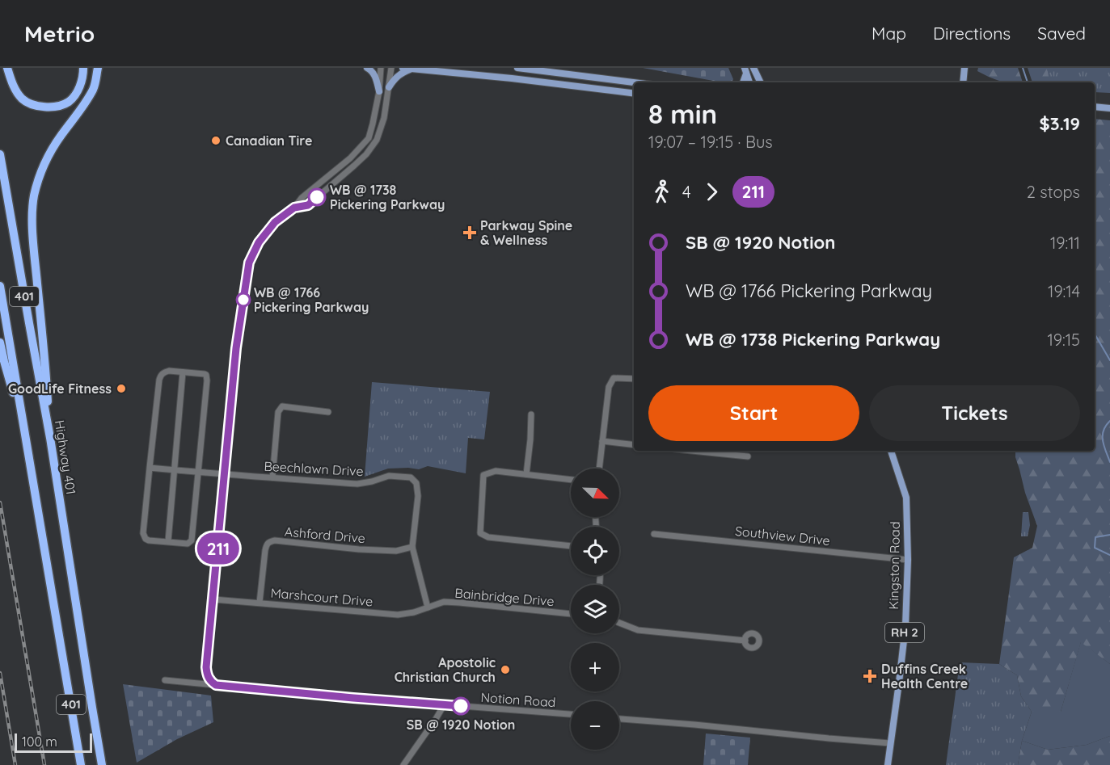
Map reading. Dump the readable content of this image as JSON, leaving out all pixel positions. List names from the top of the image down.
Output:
{
  "streets": {
    "highway": ["401", "Highway 401"],
    "main road": ["Kingston Road", "RH 2"],
    "street": [
      "Beechlawn Drive",
      "Ashford Drive",
      "Southview Drive",
      "Marshcourt Drive",
      "Bainbridge Drive",
      "Notion Road"
    ]
  },
  "crossings": [
    ["Beechlawn Drive", "Ashford Drive"],
    ["Beechlawn Drive", "Marshcourt Drive"],
    ["Beechlawn Drive", "Bainbridge Drive"],
    ["Ashford Drive", "Marshcourt Drive"],
    ["Southview Drive", "Kingston Road"],
    ["Kingston Road", "RH 2"],
    ["Marshcourt Drive", "Bainbridge Drive"]
  ],
  "places": {
    "other": [
      "Canadian Tire",
      "WB @ 1738 Pickering Parkway",
      "WB @ 1766 Pickering Parkway",
      "GoodLife Fitness",
      "Apostolic Christian Church",
      "SB @ 1920 Notion"
    ],
    "health": ["Parkway Spine & Wellness", "Duffins Creek Health Centre"]
  },
  "lines": ["bus line 211"],
  "scale_bar": "100 m",
  "north": "bottom right",
  "page": {
    "header": "Metrio",
    "nav": ["Map", "Directions", "Saved"],
    "on_map": "211",
    "heading": ["8 min", "19:07 – 19:15 · Bus", "$3.19"],
    "legs": ["4", "211", "2 stops"],
    "list": [
      {
        "name": "SB @ 1920 Notion",
        "value": "19:11"
      },
      {
        "name": "WB @ 1766 Pickering Parkway",
        "value": "19:14"
      },
      {
        "name": "WB @ 1738 Pickering Parkway",
        "value": "19:15"
      }
    ],
    "buttons": ["Start", "Tickets"],
    "map_buttons": ["+", "−"],
    "scale": "100 m"
  }
}
